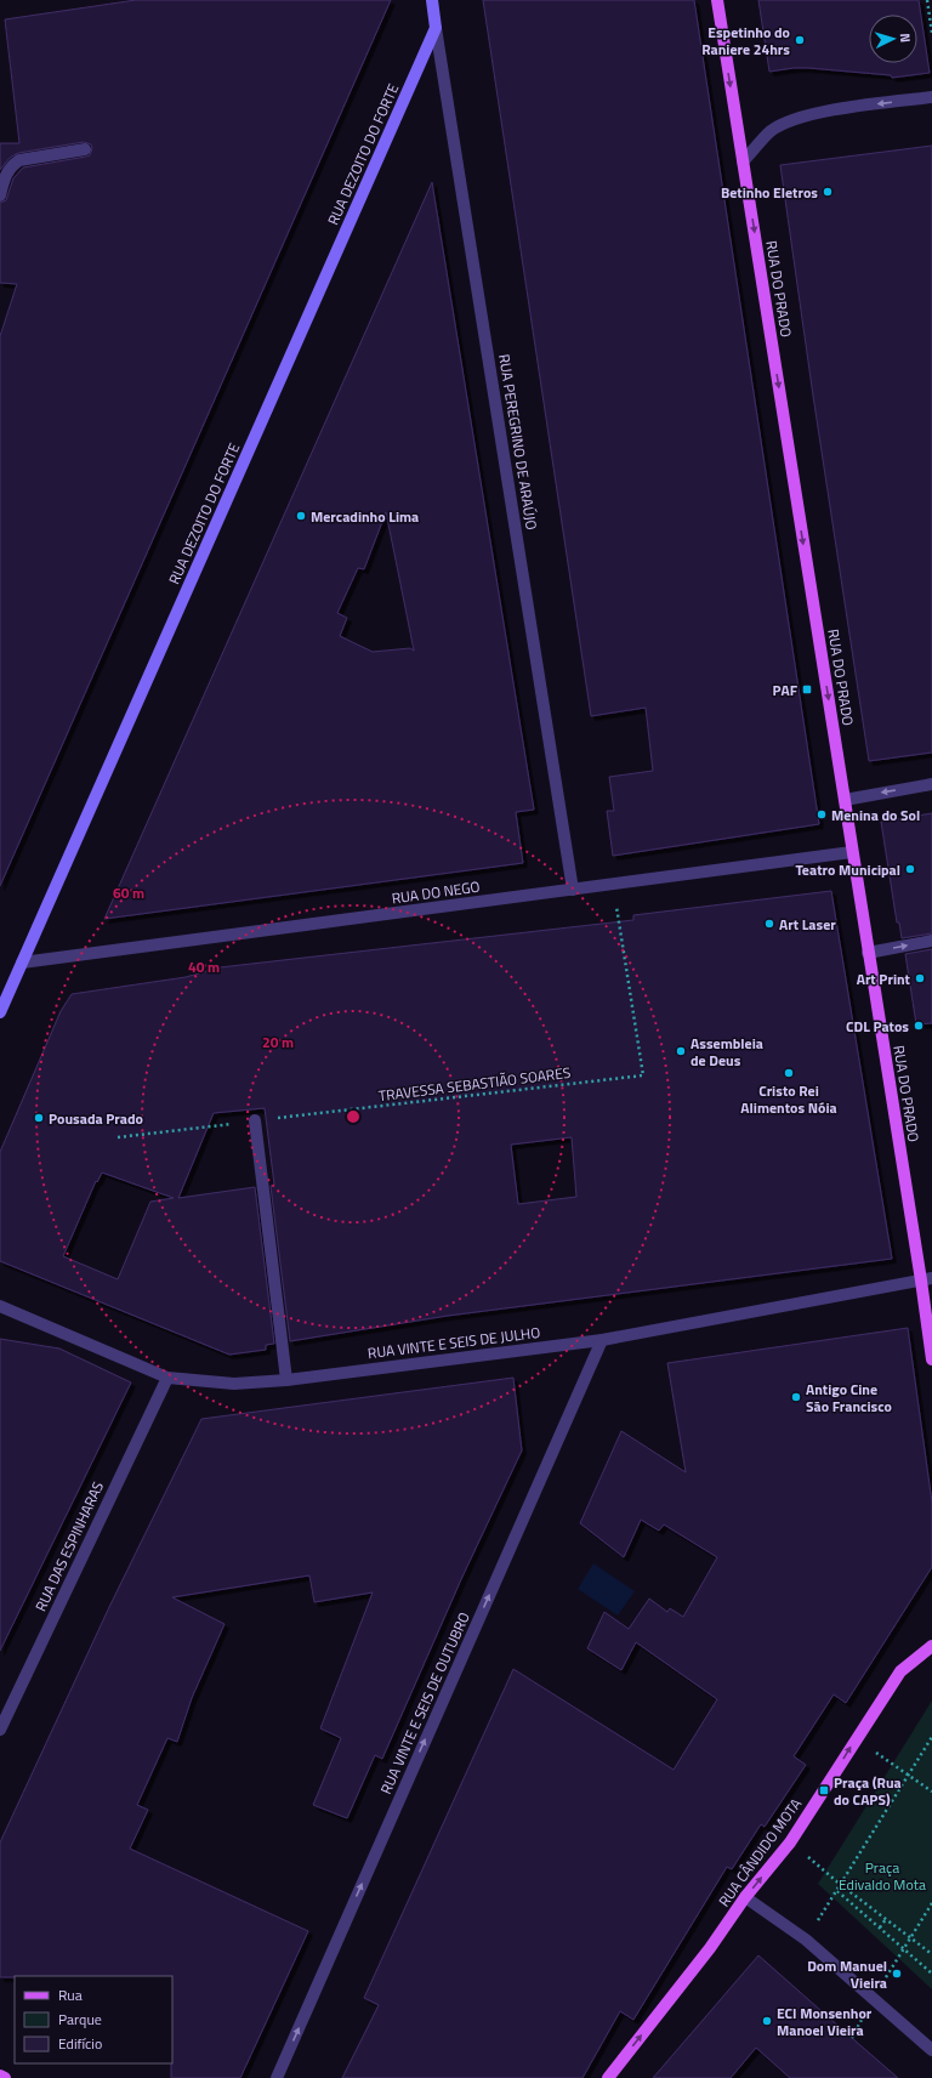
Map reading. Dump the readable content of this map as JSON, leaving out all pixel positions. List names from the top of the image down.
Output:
{
  "streets": {
    "main road": [
      "RUA DEZOITO DO FORTE",
      "RUA DO PRADO",
      "RUA PEREGRINO DE ARAÚJO",
      "RUA CÂNDIDO MOTA"
    ],
    "street": [
      "RUA DO NEGO",
      "RUA VINTE E SEIS DE JULHO",
      "RUA DAS ESPINHARAS",
      "RUA VINTE E SEIS DE OUTUBRO"
    ],
    "path": ["TRAVESSA SEBASTIÃO SOARES"]
  },
  "crossings": [
    ["RUA DEZOITO DO FORTE", "RUA PEREGRINO DE ARAÚJO"],
    ["RUA DEZOITO DO FORTE", "RUA DO NEGO"],
    ["RUA DO PRADO", "RUA DO NEGO"],
    ["RUA DO PRADO", "RUA VINTE E SEIS DE JULHO"],
    ["RUA PEREGRINO DE ARAÚJO", "RUA DO NEGO"],
    ["RUA DO NEGO", "TRAVESSA SEBASTIÃO SOARES"],
    ["RUA VINTE E SEIS DE JULHO", "RUA DAS ESPINHARAS"],
    ["RUA VINTE E SEIS DE JULHO", "RUA VINTE E SEIS DE OUTUBRO"]
  ],
  "one_way": ["RUA DO PRADO", "RUA VINTE E SEIS DE OUTUBRO", "RUA CÂNDIDO MOTA"],
  "parks": ["Praça Edivaldo Mota"],
  "places": {
    "other": [
      "Espetinho do Raniere 24hrs",
      "Betinho Eletros",
      "Mercadinho Lima",
      "Menina do Sol",
      "Teatro Municipal",
      "Art Laser",
      "Art Print",
      "CDL Patos",
      "Assembleia de Deus",
      "Cristo Rei Alimentos Nóia",
      "Pousada Prado",
      "Antigo Cine São Francisco",
      "Dom Manuel Vieira",
      "ECI Monsenhor Manoel Vieira"
    ],
    "transit": ["PAF", "Praça (Rua do CAPS)"]
  },
  "legend": ["Rua", "Parque", "Edifício"],
  "north": "right",
  "rings": ["60 m", "40 m", "20 m"]
}
